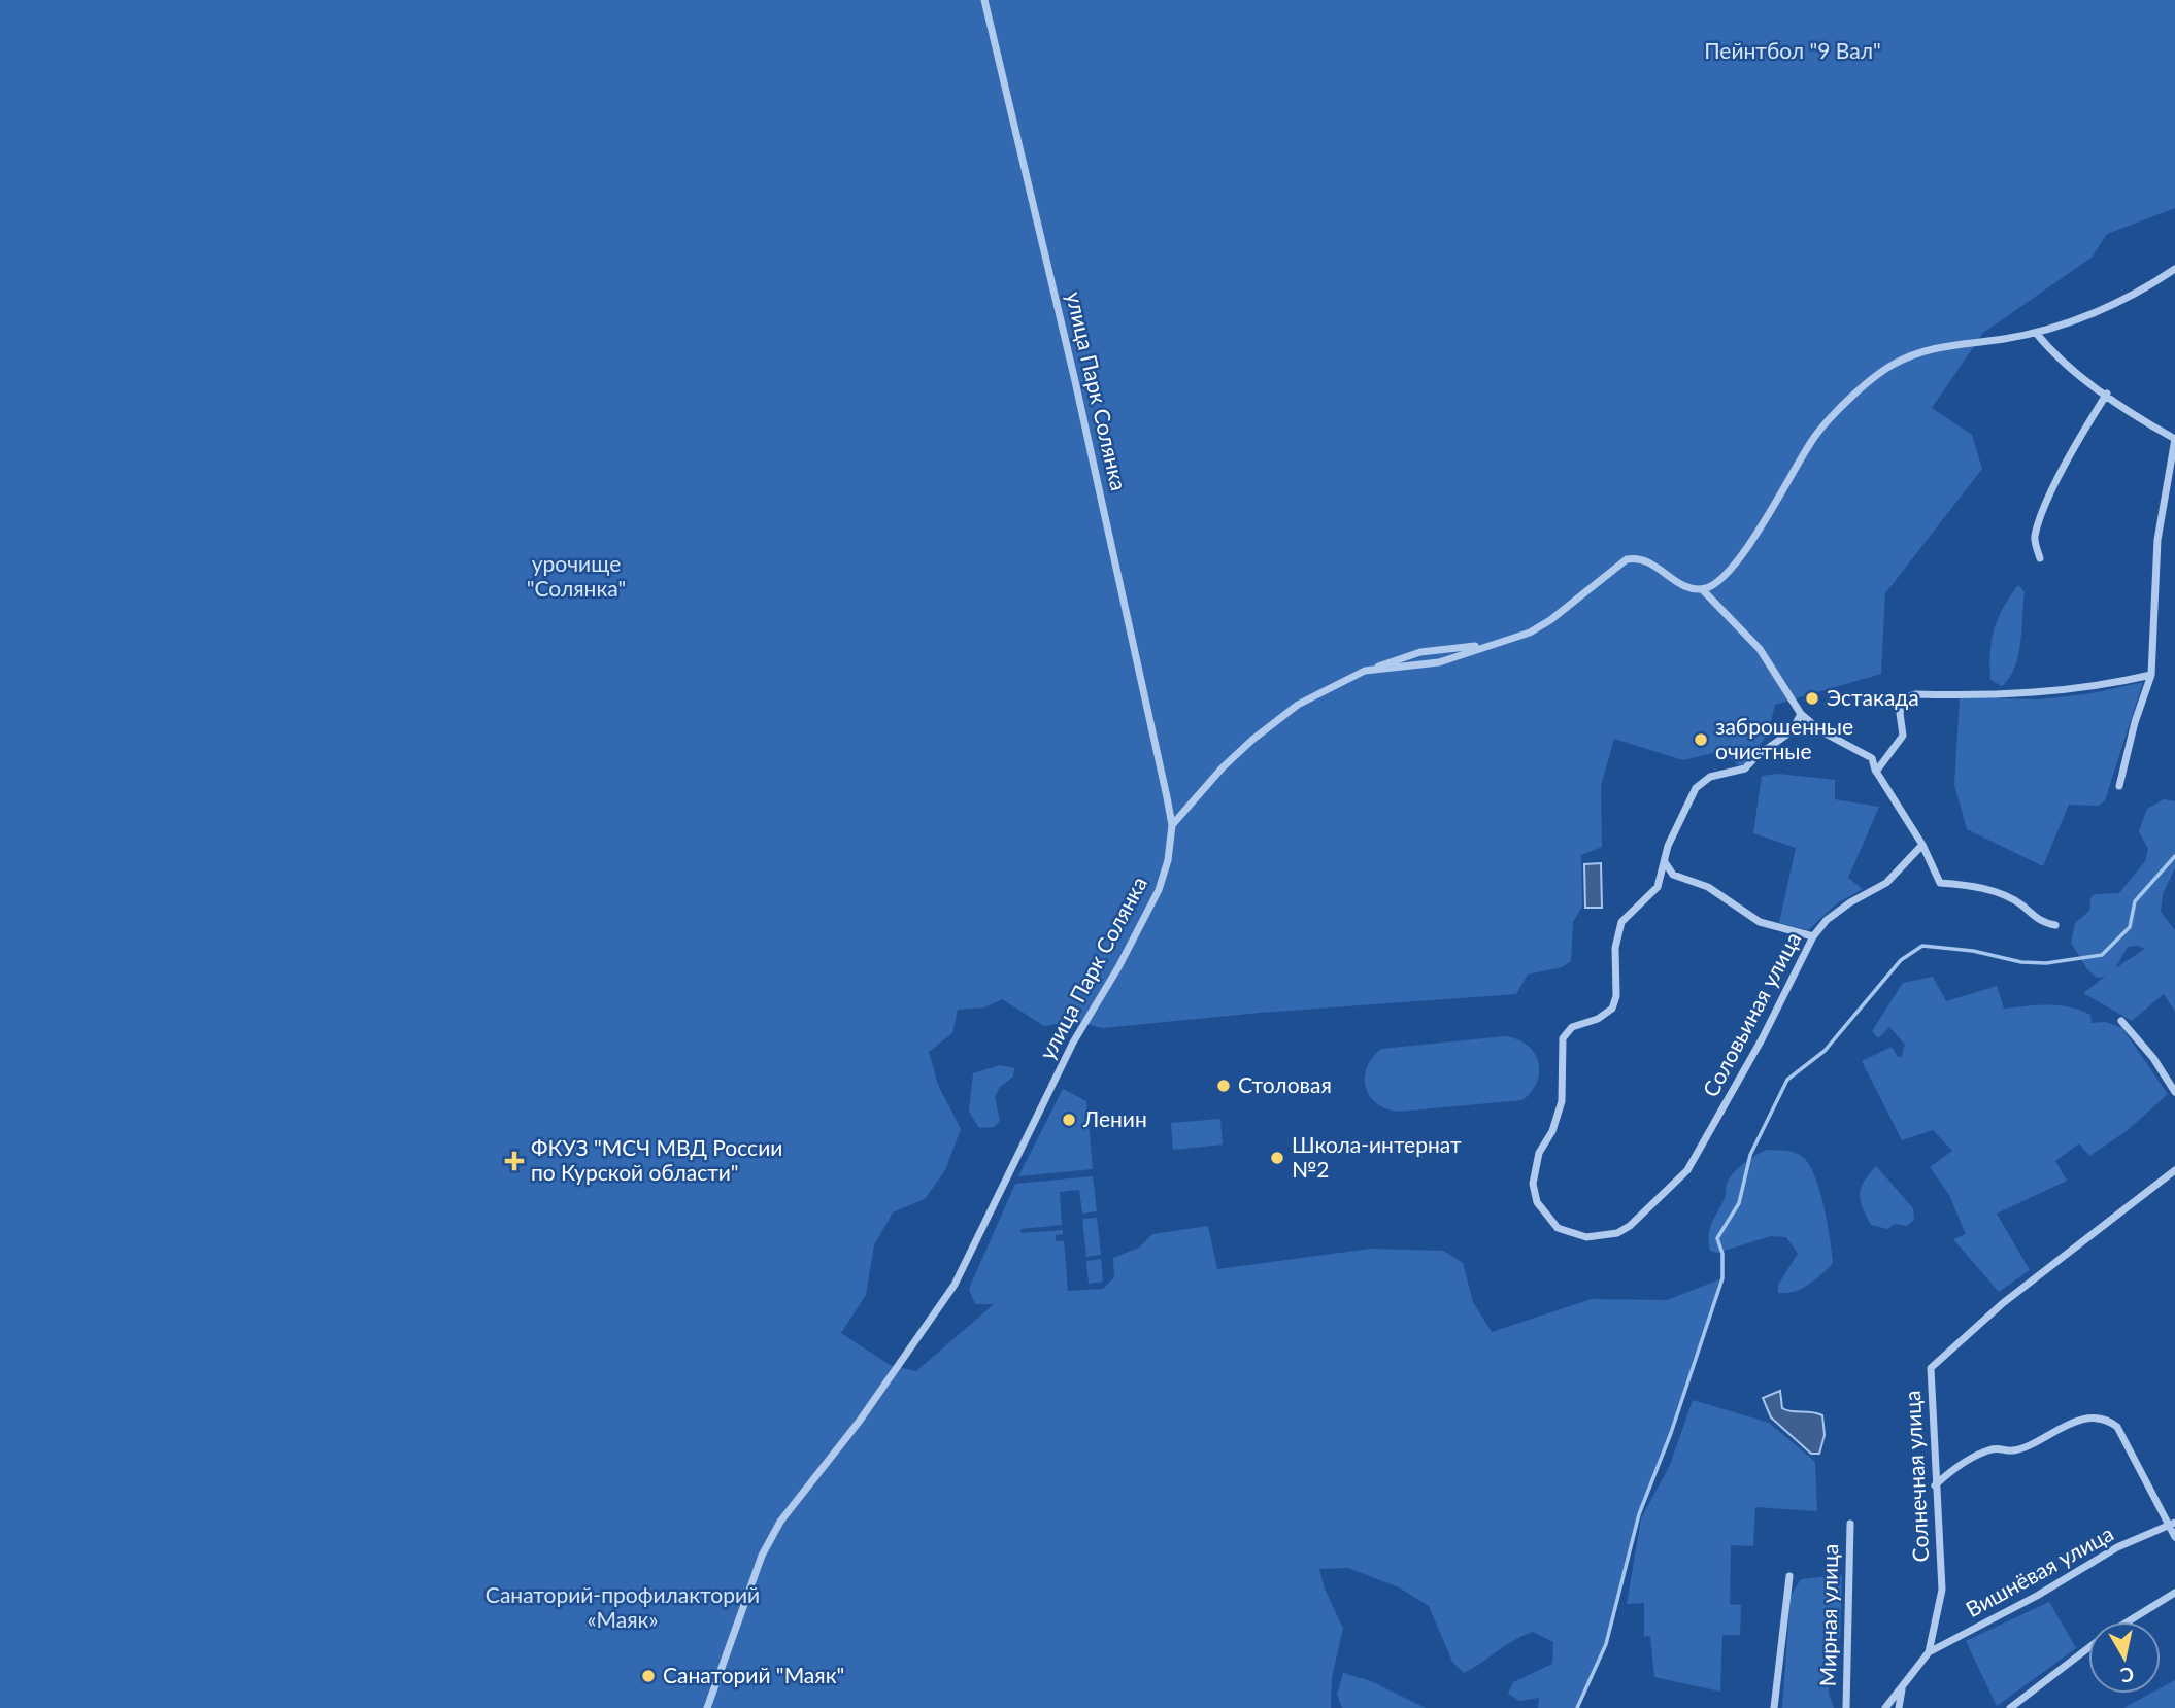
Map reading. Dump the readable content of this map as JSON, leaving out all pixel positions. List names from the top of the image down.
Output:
{
  "streets": {
    "street": [
      "улица Парк Солянка",
      "Соловьиная улица",
      "Солнечная улица",
      "Вишнёвая улица",
      "Мирная улица"
    ]
  },
  "crossings": [
    ["Солнечная улица", "Вишнёвая улица"]
  ],
  "parks": ["Пейнтбол \"9 Вал\"", "урочище \"Солянка\"", "Санаторий-профилакторий «Маяк»"],
  "places": {
    "other": [
      "Эстакада",
      "заброшенные очистные",
      "Столовая",
      "Ленин",
      "Школа-интернат №2",
      "Санаторий \"Маяк\""
    ],
    "health": ["ФКУЗ \"МСЧ МВД России по Курской области\""]
  },
  "north": "bottom"
}
